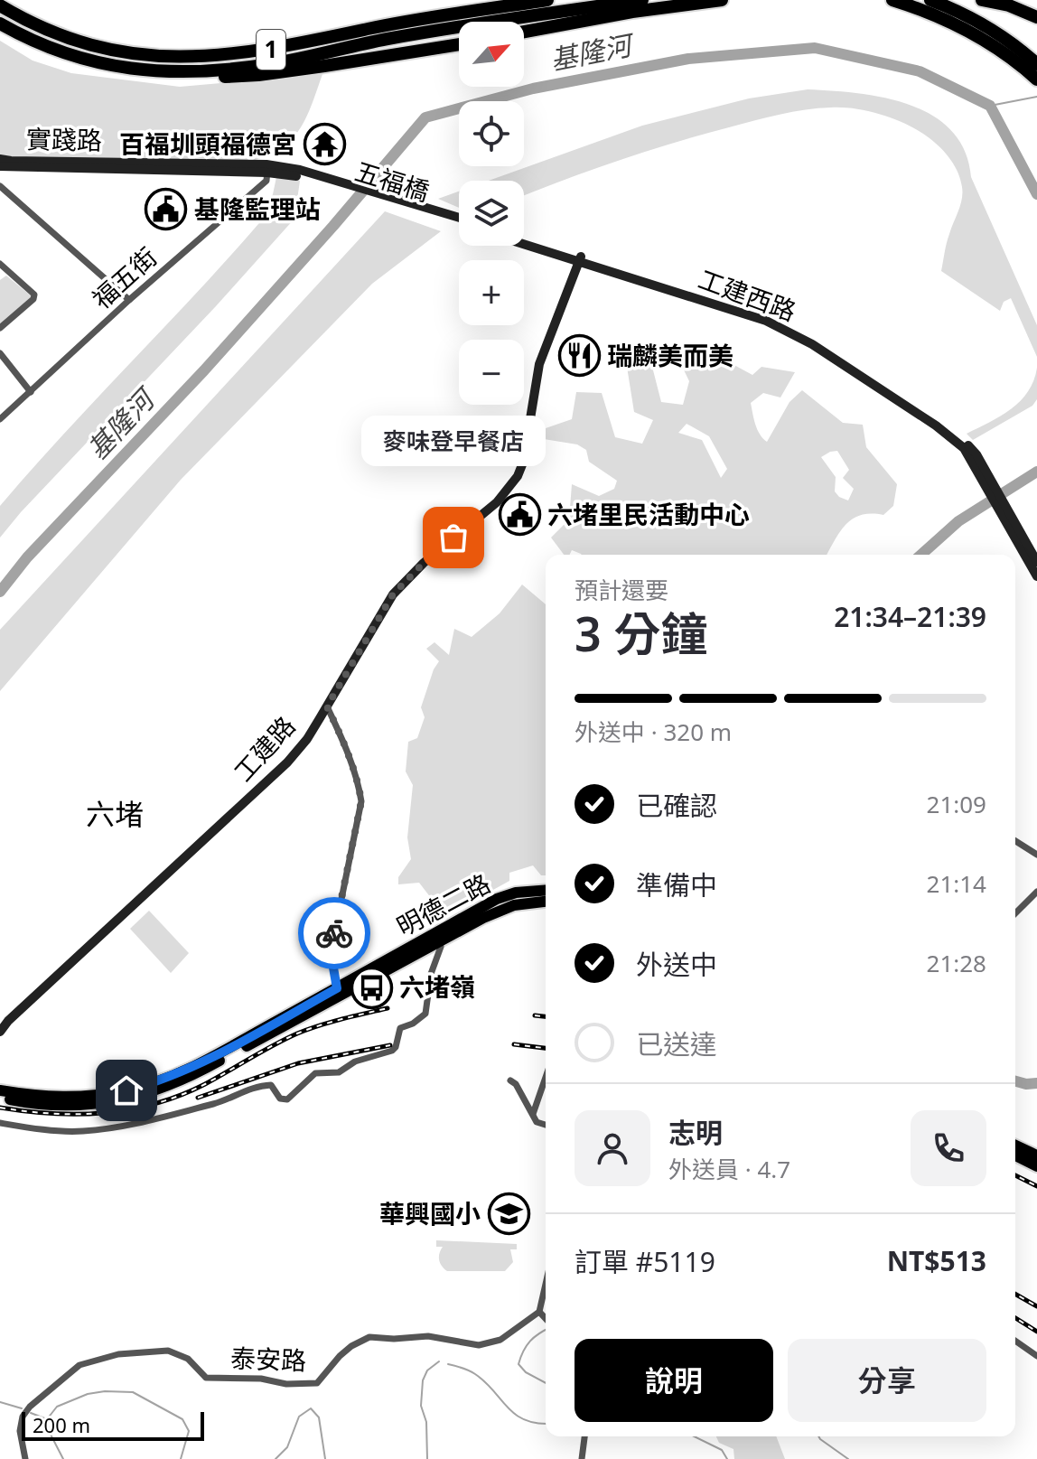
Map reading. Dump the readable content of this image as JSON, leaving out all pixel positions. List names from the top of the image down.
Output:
{
  "streets": {
    "highway": ["1"],
    "main road": ["明德二路"],
    "street": [
      "實踐路",
      "五福橋",
      "福五街",
      "工建西路",
      "工建路",
      "泰安路"
    ]
  },
  "crossings": [
    ["實踐路", "五福橋"],
    ["實踐路", "福五街"],
    ["工建西路", "工建路"]
  ],
  "districts": ["六堵"],
  "water": ["基隆河"],
  "places": {
    "temple": ["百福圳頭福德宮"],
    "public building": ["基隆監理站", "六堵里民活動中心"],
    "restaurant": ["瑞麟美而美"],
    "other": ["麥味登早餐店"],
    "bus stop": ["六堵嶺"],
    "school or university": ["華興國小"]
  },
  "scale_bar": "200 m",
  "north": "top right",
  "page": {
    "map_buttons": ["+", "−"],
    "bubble": "麥味登早餐店",
    "heading": ["3 分鐘", "預計還要", "21:34–21:39"],
    "panel": [
      "志明",
      "外送員 · 4.7",
      "訂單 #5119",
      "NT$513"
    ],
    "bar": "外送中 · 320 m",
    "list": [
      ["已確認", "21:09"],
      ["準備中", "21:14"],
      ["外送中", "21:28"],
      "已送達"
    ],
    "buttons": ["說明", "分享"],
    "scale": "200 m"
  }
}
